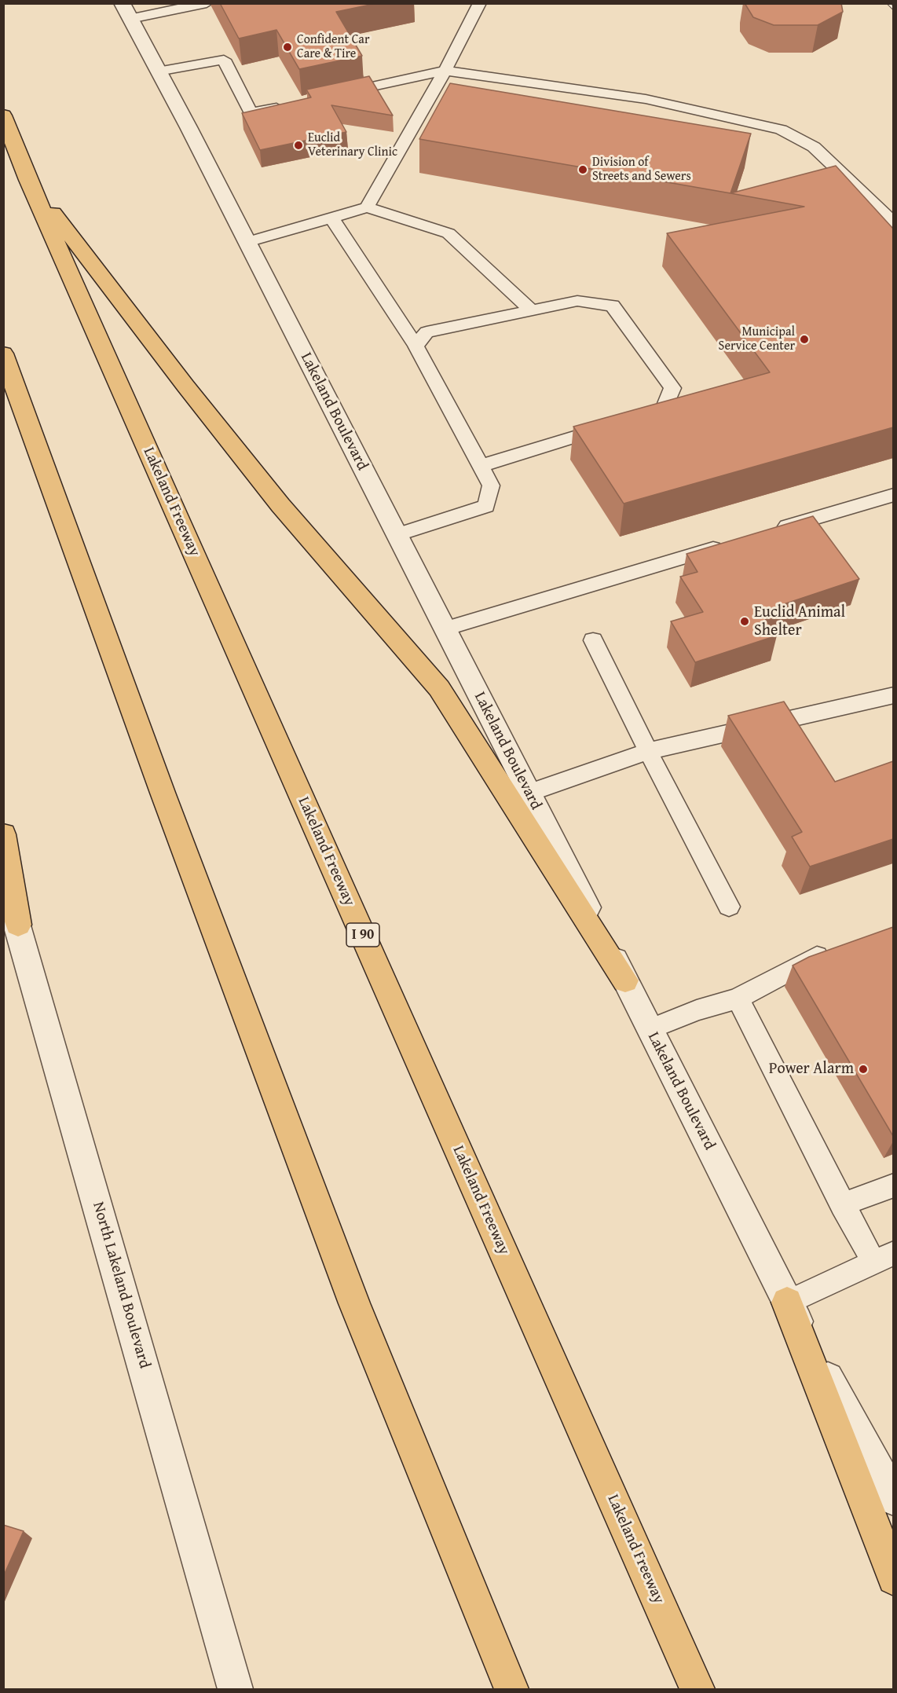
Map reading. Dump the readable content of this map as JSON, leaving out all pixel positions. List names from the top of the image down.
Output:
{
  "streets": {
    "highway": ["Lakeland Freeway", "I 90"],
    "street": ["Lakeland Boulevard", "North Lakeland Boulevard"]
  },
  "places": [
    "Confident Car Care & Tire",
    "Euclid Veterinary Clinic",
    "Division of Streets and Sewers",
    "Municipal Service Center",
    "Euclid Animal Shelter",
    "Power Alarm"
  ]
}
